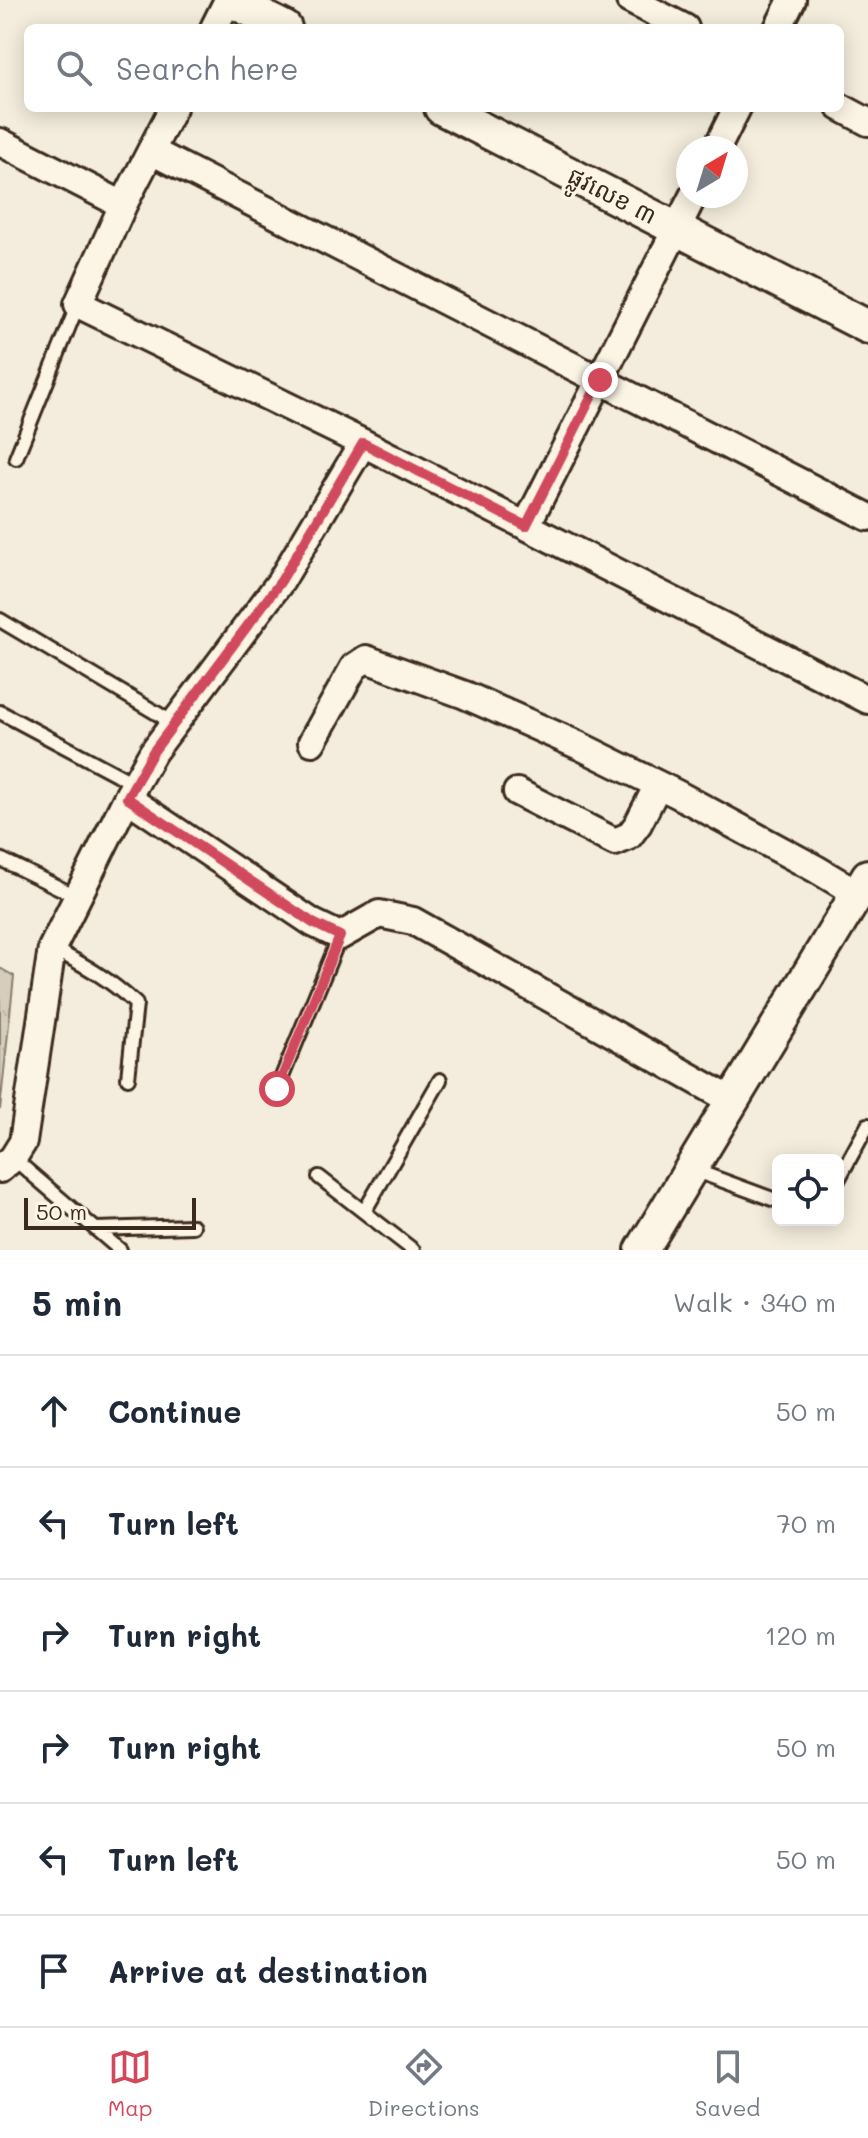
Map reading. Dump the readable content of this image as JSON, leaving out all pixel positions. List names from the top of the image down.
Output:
{
  "streets": {
    "street": ["ផ្លូវលេខ ៣"]
  },
  "scale_bar": "50 m",
  "north": "top right",
  "page": {
    "search": "Search here",
    "scale": "50 m",
    "heading": ["5 min", "Walk · 340 m"],
    "list": [
      ["Continue", "50 m"],
      ["Turn left", "70 m"],
      ["Turn right", "120 m"],
      ["Turn right", "50 m"],
      ["Turn left", "50 m"],
      "Arrive at destination"
    ],
    "nav": ["Map", "Directions", "Saved"]
  }
}
